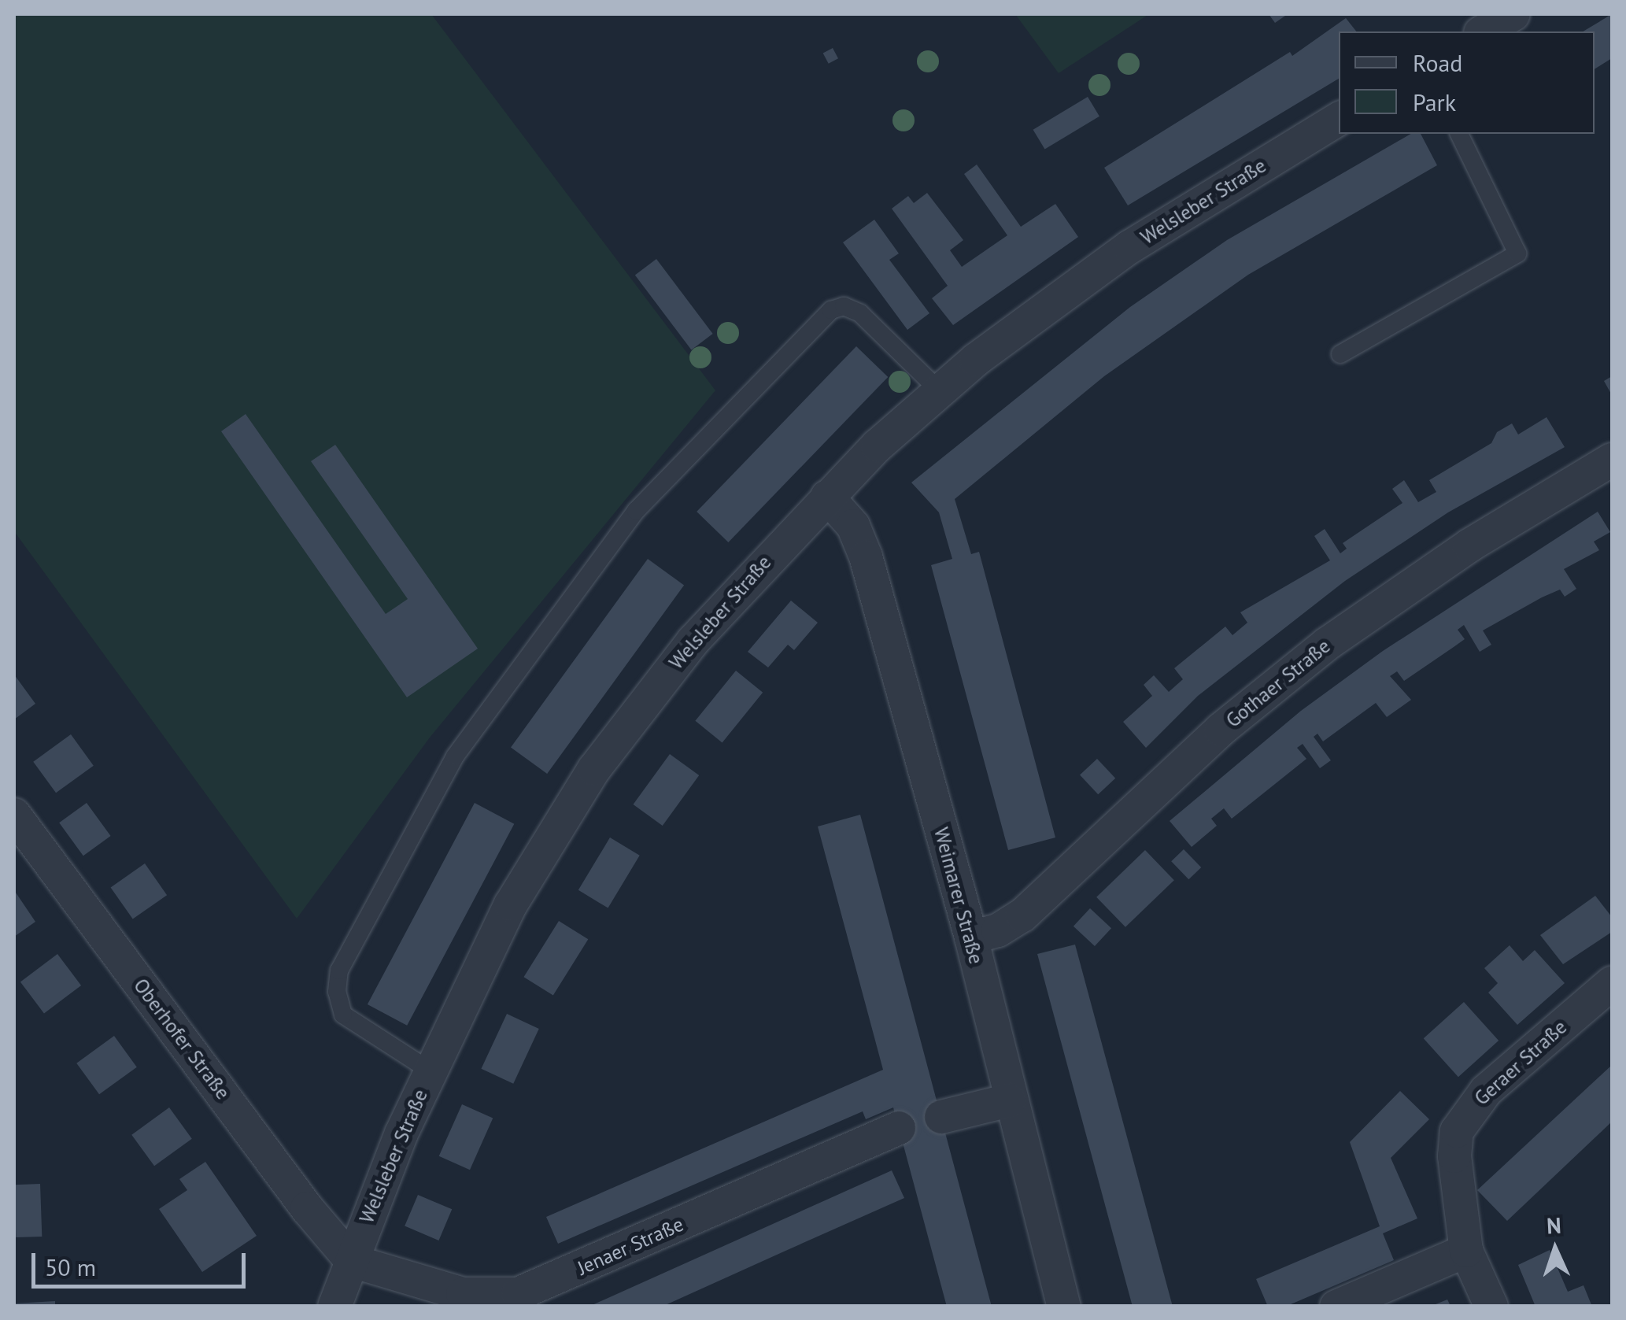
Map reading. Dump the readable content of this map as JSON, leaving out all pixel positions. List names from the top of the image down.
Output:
{
  "streets": {
    "street": [
      "Welsleber Straße",
      "Gothaer Straße",
      "Weimarer Straße",
      "Oberhofer Straße",
      "Geraer Straße",
      "Jenaer Straße"
    ]
  },
  "crossings": [
    ["Welsleber Straße", "Weimarer Straße"],
    ["Welsleber Straße", "Oberhofer Straße"],
    ["Welsleber Straße", "Jenaer Straße"],
    ["Gothaer Straße", "Weimarer Straße"],
    ["Oberhofer Straße", "Jenaer Straße"]
  ],
  "legend": ["Road", "Park"],
  "scale_bar": "50 m",
  "north": "top"
}
